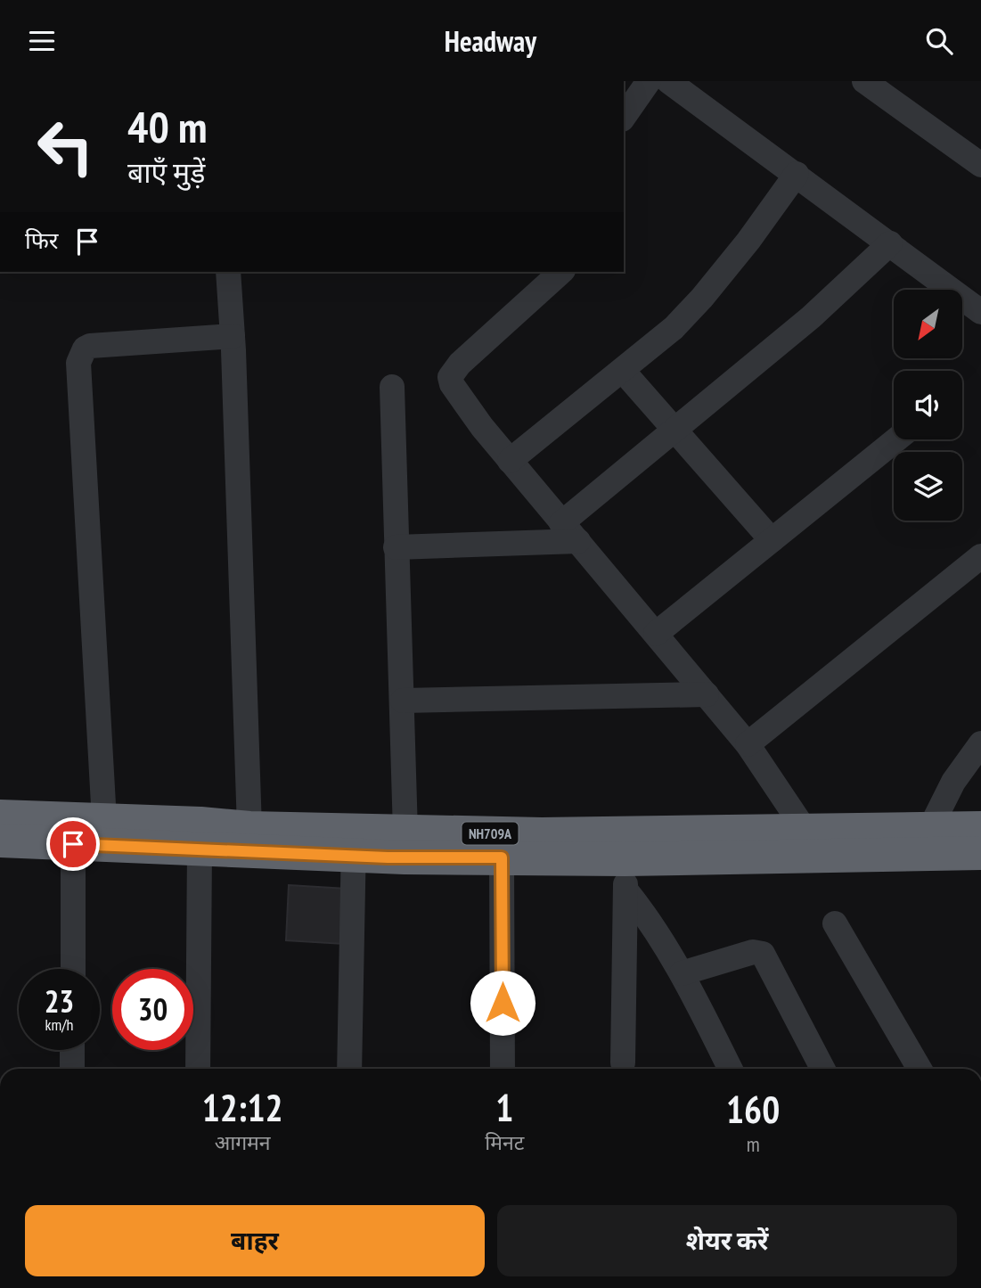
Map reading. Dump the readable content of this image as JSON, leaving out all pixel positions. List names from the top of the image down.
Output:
{
  "streets": {
    "highway": ["NH709A"]
  },
  "north": "bottom left",
  "page": {
    "header": "Headway",
    "turn": ["40 m", "बाएँ मुड़ें"],
    "then": "फिर",
    "speed": "23 km/h",
    "limit": "30",
    "eta": [
      "12:12",
      "आगमन",
      "1",
      "मिनट",
      "160",
      "m"
    ],
    "buttons": ["बाहर", "शेयर करें"]
  }
}
